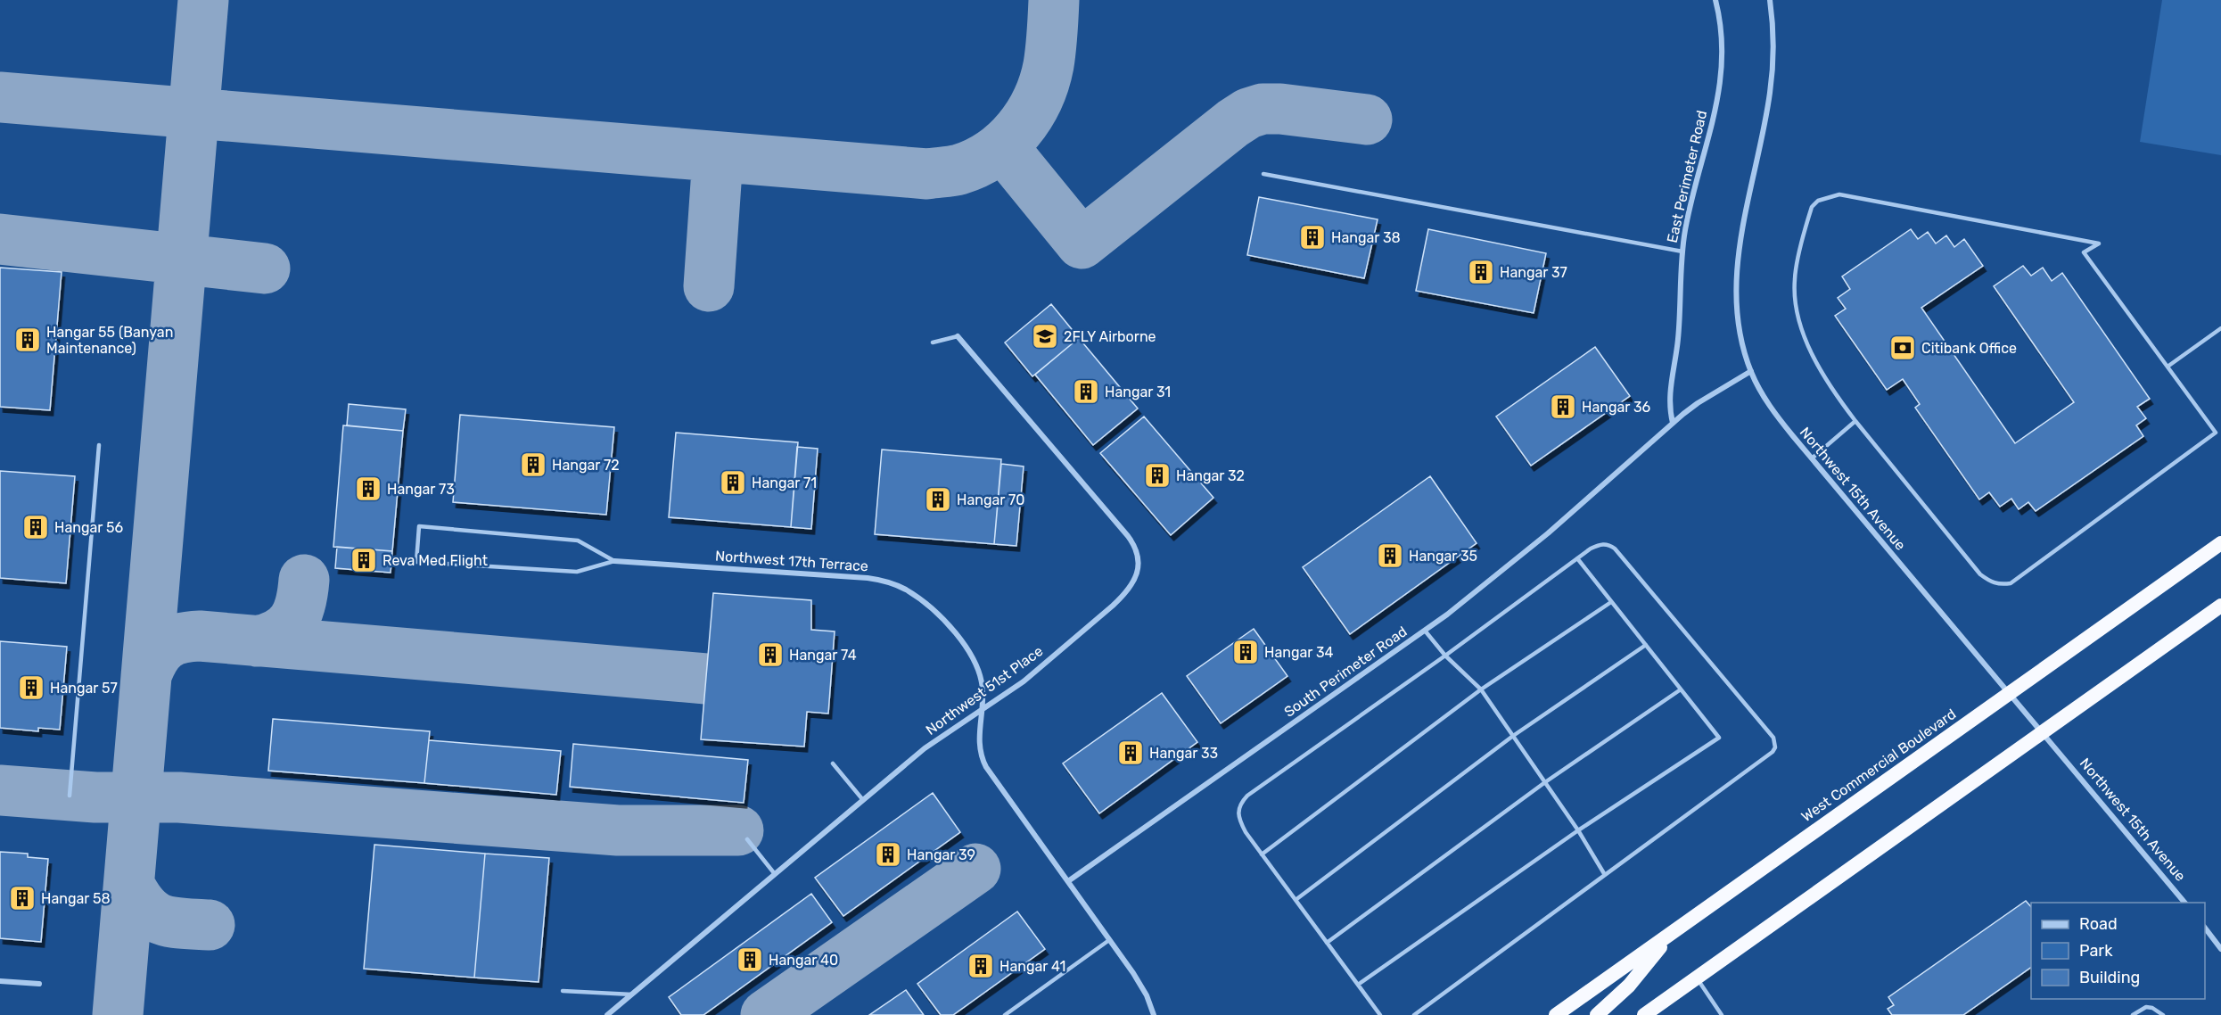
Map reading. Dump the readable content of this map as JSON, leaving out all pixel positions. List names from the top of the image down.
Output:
{
  "streets": {
    "highway": ["West Commercial Boulevard"],
    "street": [
      "East Perimeter Road",
      "Northwest 15th Avenue",
      "Northwest 17th Terrace",
      "South Perimeter Road",
      "Northwest 51st Place"
    ]
  },
  "crossings": [
    ["East Perimeter Road", "South Perimeter Road"],
    ["Northwest 15th Avenue", "South Perimeter Road"],
    ["Northwest 15th Avenue", "West Commercial Boulevard"],
    ["Northwest 17th Terrace", "South Perimeter Road"],
    ["Northwest 17th Terrace", "Northwest 51st Place"]
  ],
  "places": {
    "building": [
      "Hangar 38",
      "Hangar 37",
      "Hangar 55 (Banyan Maintenance)",
      "Hangar 31",
      "Hangar 36",
      "Hangar 72",
      "Hangar 32",
      "Hangar 71",
      "Hangar 73",
      "Hangar 70",
      "Hangar 56",
      "Hangar 35",
      "Reva Med Flight",
      "Hangar 34",
      "Hangar 74",
      "Hangar 57",
      "Hangar 33",
      "Hangar 39",
      "Hangar 58",
      "Hangar 40",
      "Hangar 41"
    ],
    "school or university": ["2FLY Airborne"],
    "bank": ["Citibank Office"]
  },
  "legend": ["Road", "Park", "Building"]
}
